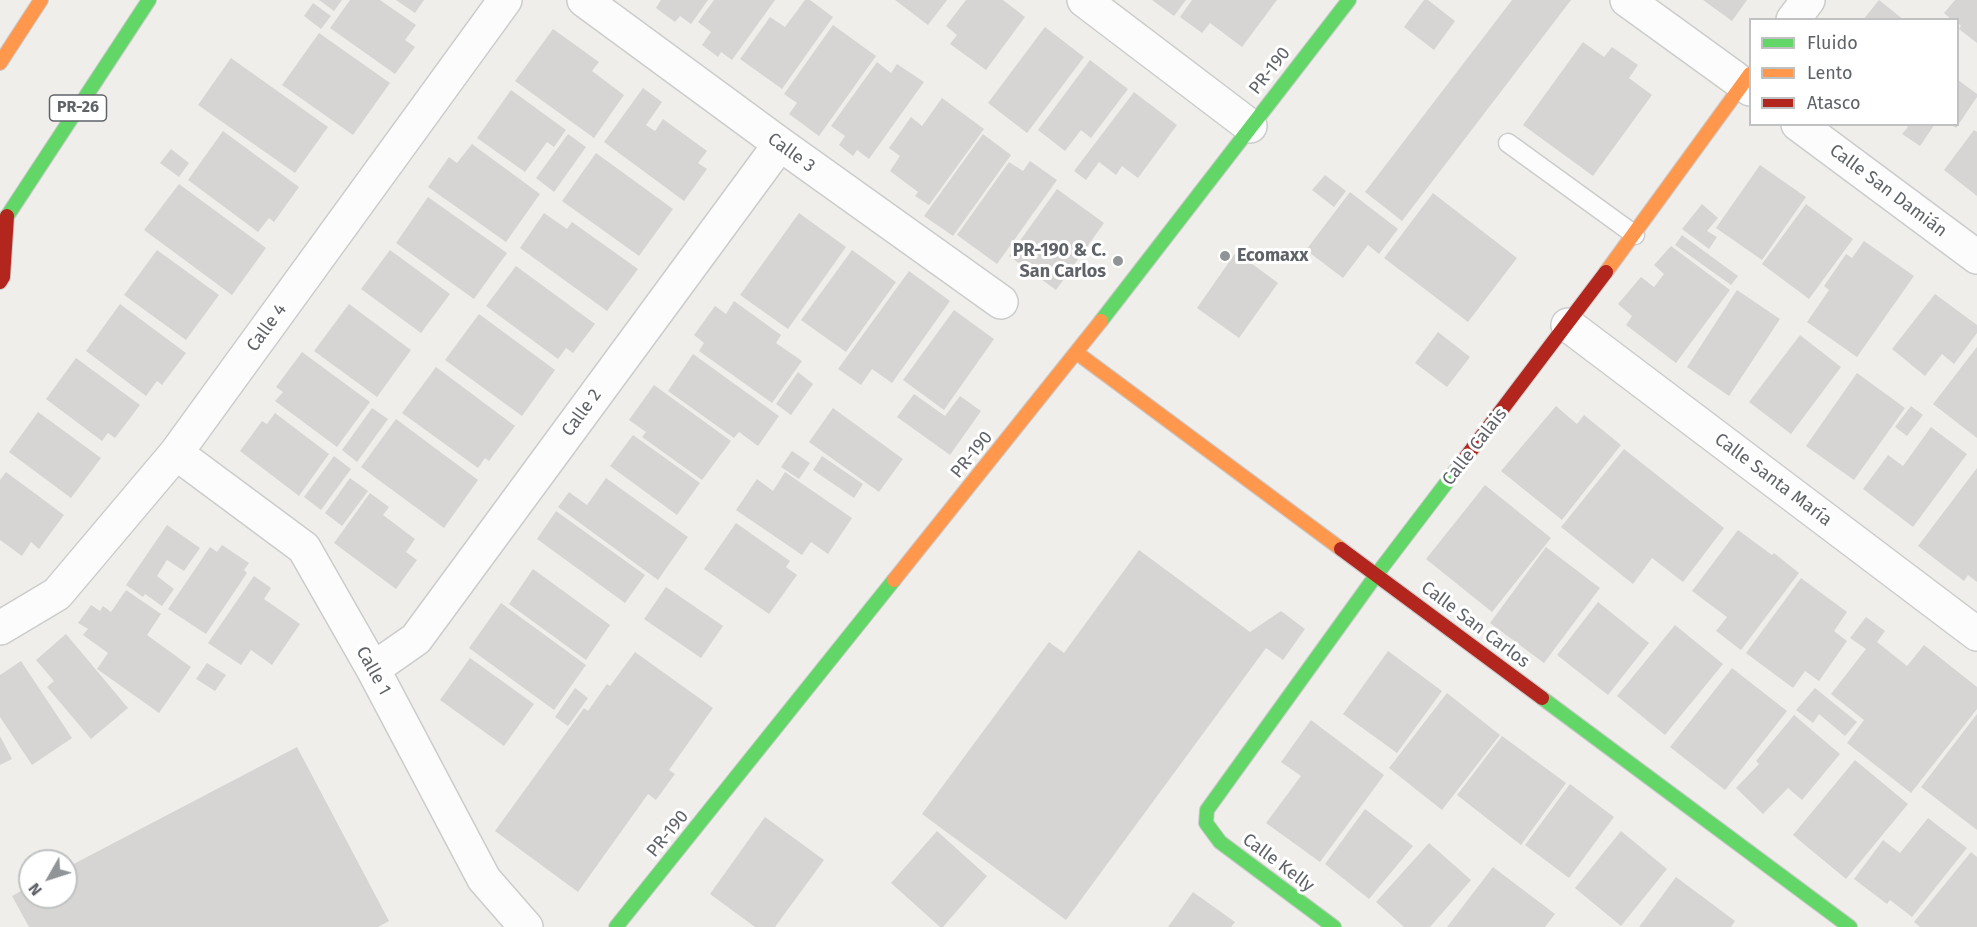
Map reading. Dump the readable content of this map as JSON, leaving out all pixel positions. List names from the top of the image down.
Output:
{
  "streets": {
    "main road": [
      "PR-190",
      "PR-26",
      "Calle Calais",
      "Calle San Carlos",
      "Calle Kelly"
    ],
    "street": [
      "Calle 3",
      "Calle San Damián",
      "Calle 4",
      "Calle 2",
      "Calle Santa María",
      "Calle 1"
    ]
  },
  "crossings": [
    ["PR-190", "Calle San Carlos"],
    ["Calle 3", "Calle 2"],
    ["Calle 4", "Calle 1"],
    ["Calle 2", "Calle 1"],
    ["Calle Calais", "Calle Santa María"],
    ["Calle Calais", "Calle San Carlos"],
    ["Calle Calais", "Calle Kelly"]
  ],
  "places": ["Ecomaxx", "PR-190 & C. San Carlos"],
  "legend": ["Fluido", "Lento", "Atasco"],
  "north": "bottom left"
}
